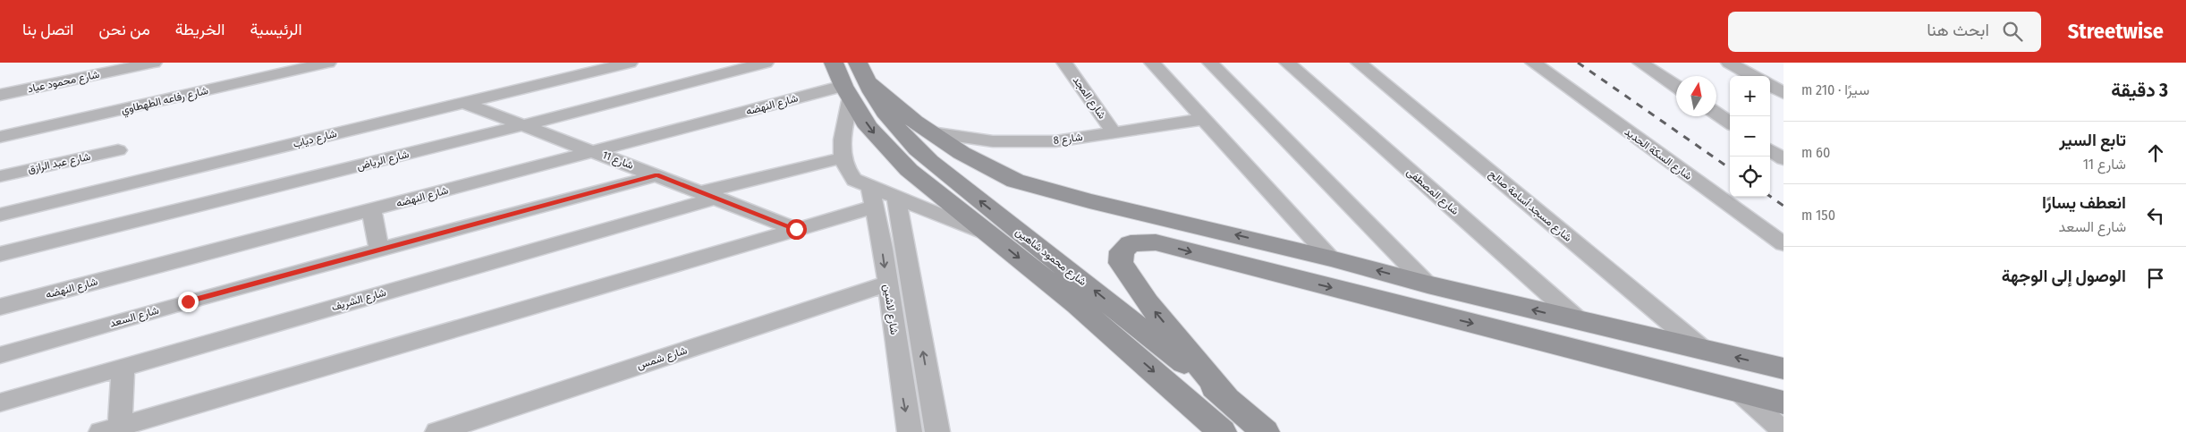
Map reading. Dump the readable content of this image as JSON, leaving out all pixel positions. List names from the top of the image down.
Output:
{
  "streets": {
    "street": [
      "شارع محمود عياد",
      "شارع المجد",
      "شارع رفاعه الطهطاوي",
      "شارع النهضه",
      "شارع دياب",
      "شارع 8",
      "شارع السكة الحديد",
      "شارع الرياض",
      "شارع 11",
      "شارع عبد الرازق",
      "شارع المصطفى",
      "شارع مسجد أسامة صالح",
      "شارع محمود شاهين",
      "شارع الشريف",
      "شارع لاشين",
      "شارع السعد",
      "شارع شمس"
    ]
  },
  "crossings": [
    ["شارع المجد", "شارع 8"],
    ["شارع النهضه", "شارع 11"],
    ["شارع النهضه", "شارع محمود شاهين"],
    ["شارع دياب", "شارع 11"],
    ["شارع الرياض", "شارع 11"],
    ["شارع 11", "شارع الشريف"],
    ["شارع 11", "شارع السعد"],
    ["شارع لاشين", "شارع شمس"]
  ],
  "north": "top",
  "page": {
    "header": "Streetwise",
    "search": "ابحث هنا",
    "nav": [
      "الرئيسية",
      "الخريطة",
      "من نحن",
      "اتصل بنا"
    ],
    "heading": ["3 دقيقة", "سيرًا · 210 m"],
    "map_buttons": ["+", "−"],
    "list": [
      ["تابع السير", "شارع 11", "60 m"],
      ["انعطف يسارًا", "شارع السعد", "150 m"],
      "الوصول إلى الوجهة"
    ]
  }
}
